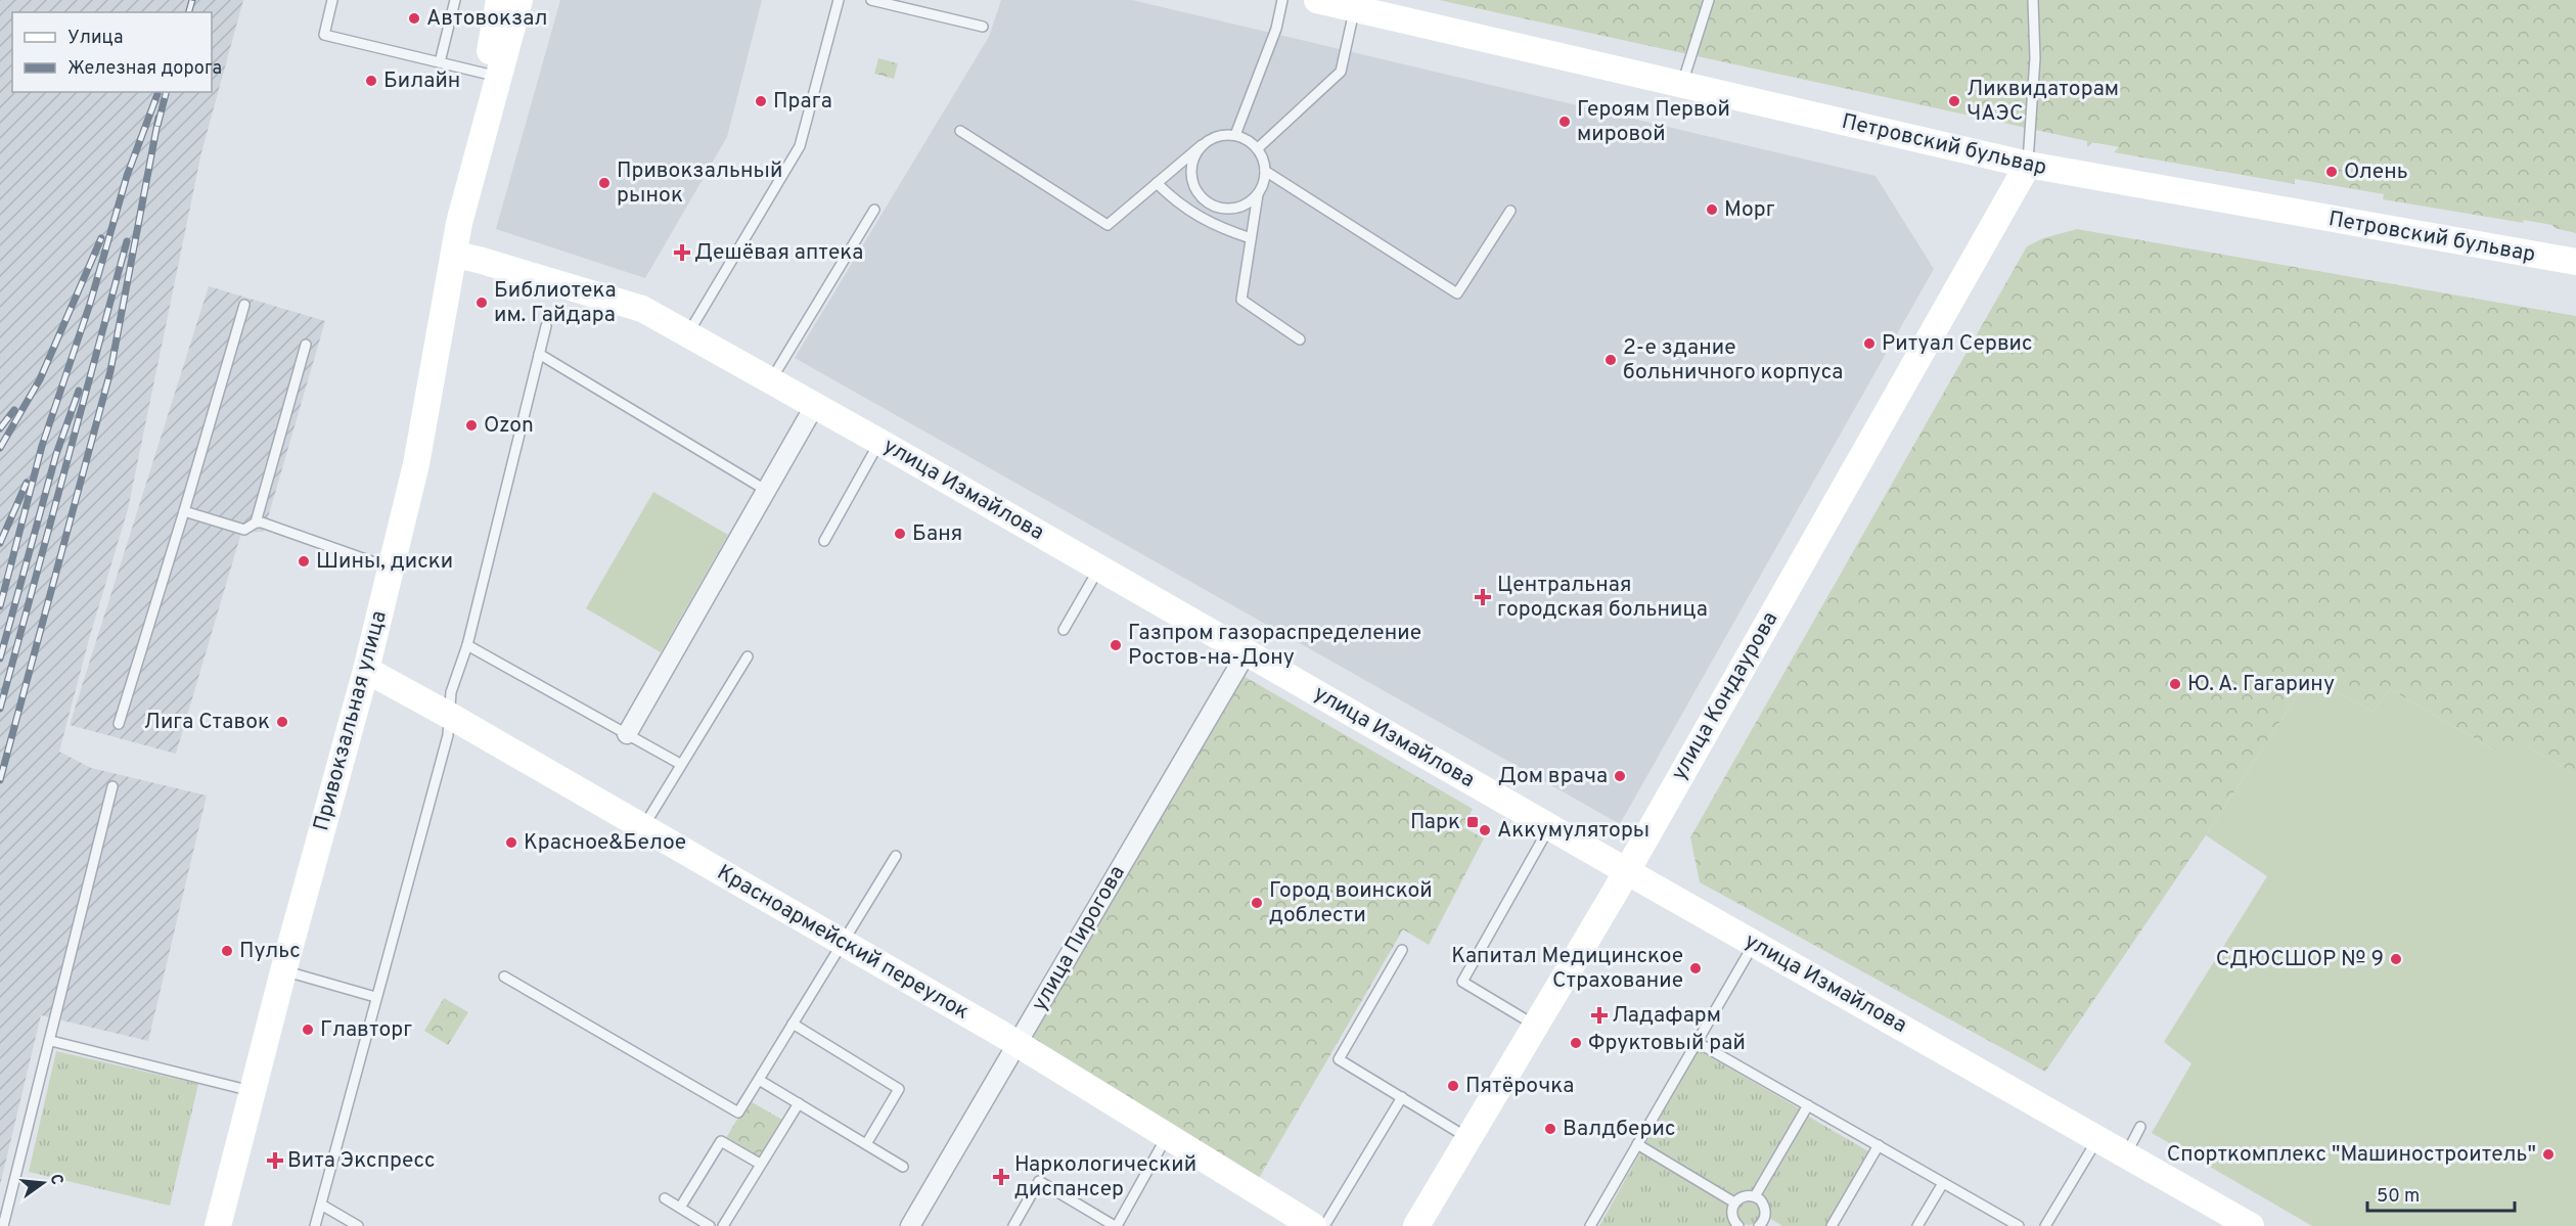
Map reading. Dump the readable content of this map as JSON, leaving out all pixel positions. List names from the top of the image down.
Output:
{
  "streets": {
    "street": [
      "Петровский бульвар",
      "улица Измайлова",
      "улица Кондаурова",
      "Привокзальная улица",
      "улица Пирогова",
      "Красноармейский переулок"
    ]
  },
  "crossings": [
    ["Петровский бульвар", "улица Кондаурова"],
    ["улица Измайлова", "улица Кондаурова"],
    ["улица Измайлова", "Привокзальная улица"],
    ["улица Измайлова", "улица Пирогова"],
    ["Привокзальная улица", "Красноармейский переулок"],
    ["улица Пирогова", "Красноармейский переулок"]
  ],
  "places": {
    "other": [
      "Автовокзал",
      "Билайн",
      "Прага",
      "Ликвидаторам ЧАЭС",
      "Героям Первой мировой",
      "Олень",
      "Привокзальный рынок",
      "Морг",
      "Библиотека им. Гайдара",
      "Ритуал Сервис",
      "2-е здание больничного корпуса",
      "Ozon",
      "Баня",
      "Шины, диски",
      "Газпром газораспределение Ростов-на-Дону",
      "Ю. А. Гагарину",
      "Лига Ставок",
      "Дом врача",
      "Аккумуляторы",
      "Красное&Белое",
      "Город воинской доблести",
      "Пульс",
      "СДЮСШОР № 9",
      "Капитал Медицинское Страхование",
      "Главторг",
      "Фруктовый рай",
      "Пятёрочка",
      "Валдберис",
      "Спорткомплекс \"Машиностроитель\""
    ],
    "health": [
      "Дешёвая аптека",
      "Центральная городская больница",
      "Ладафарм",
      "Вита Экспресс",
      "Наркологический диспансер"
    ],
    "transit": ["Парк"]
  },
  "legend": ["Улица", "Железная дорога"],
  "scale_bar": "50 m",
  "north": "right"
}
